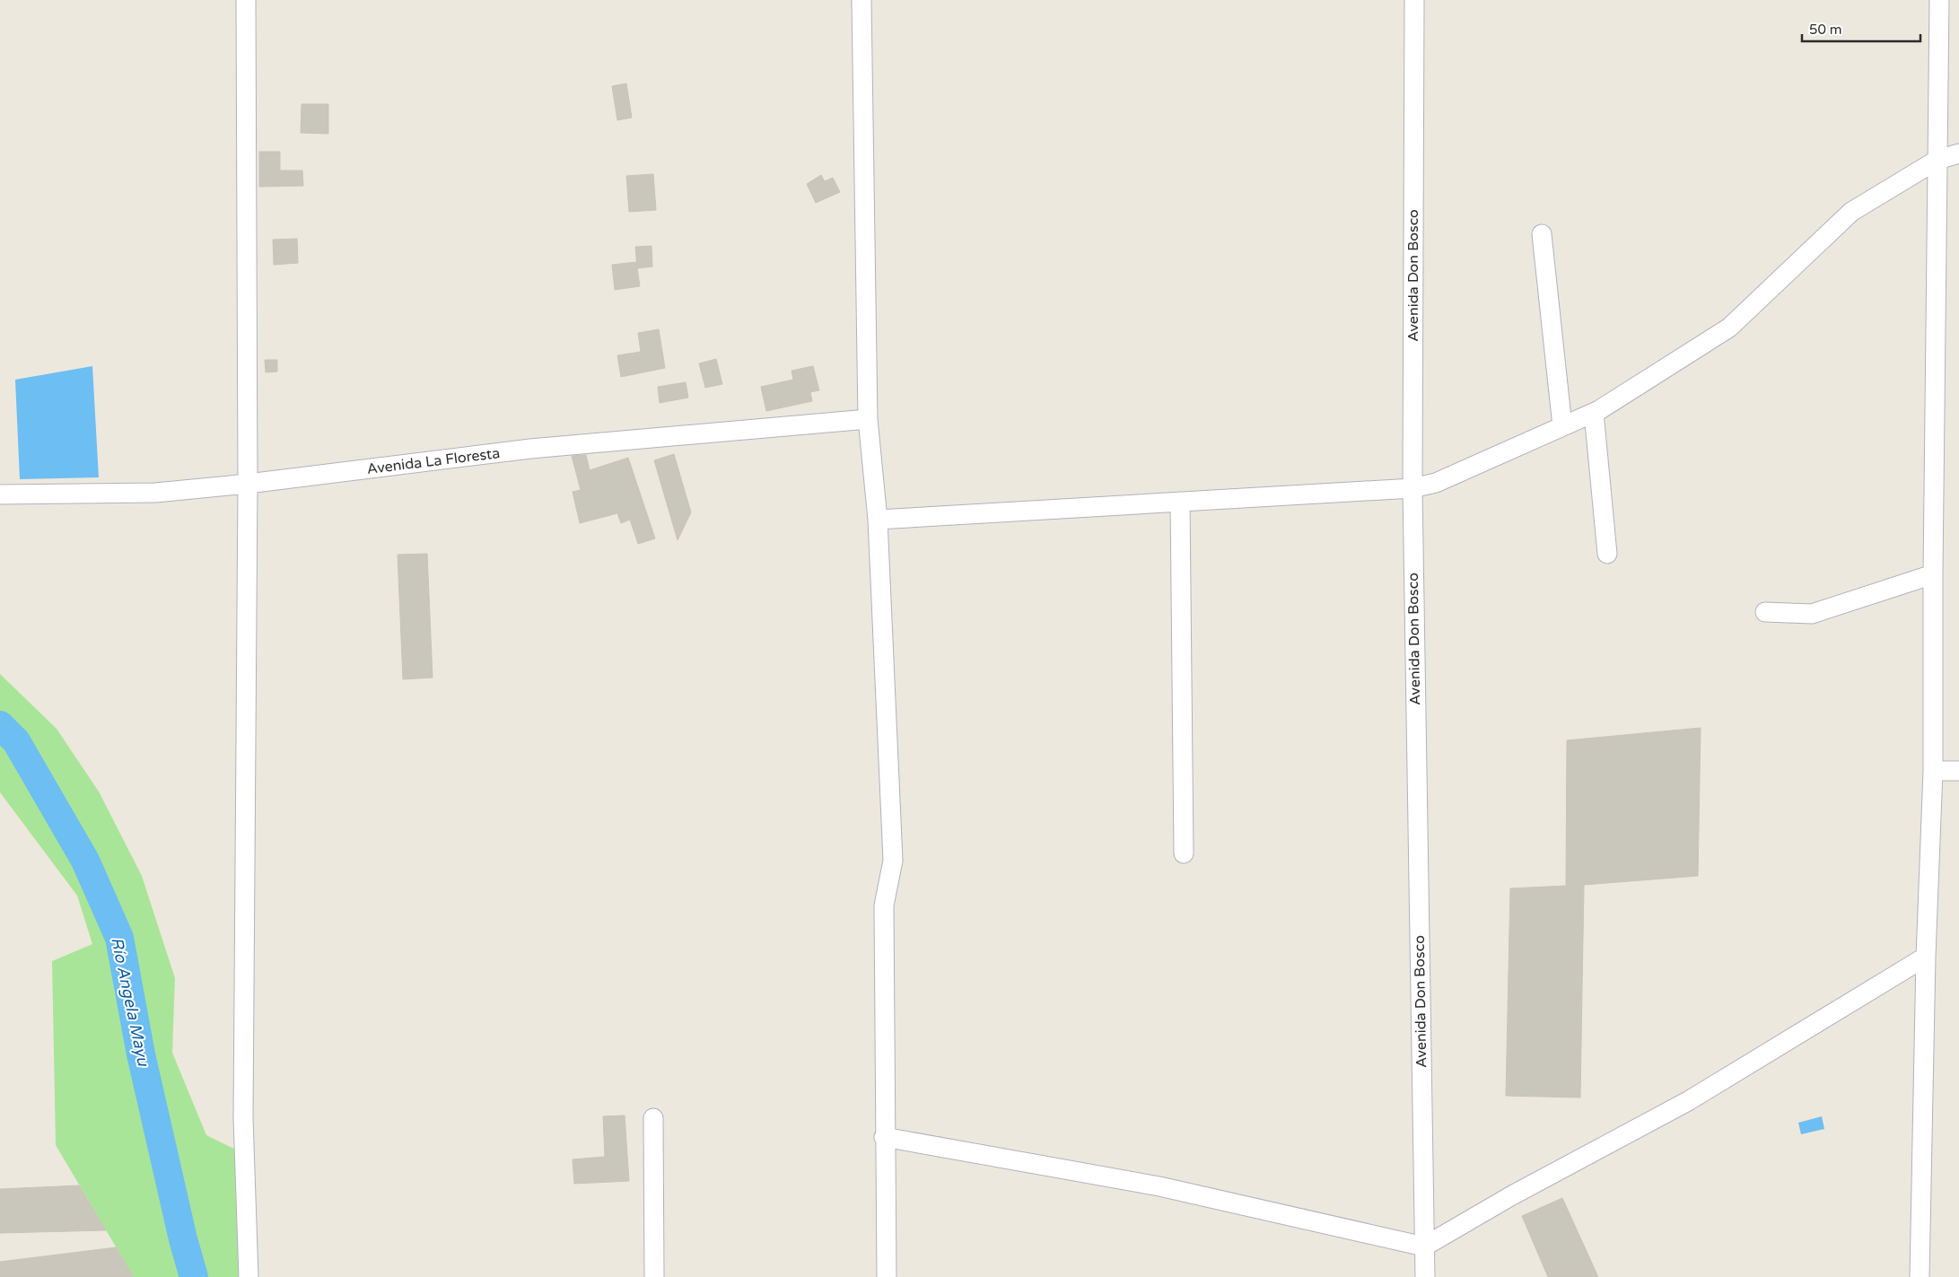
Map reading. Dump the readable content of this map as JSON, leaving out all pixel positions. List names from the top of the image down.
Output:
{
  "streets": {
    "street": ["Avenida Don Bosco", "Avenida La Floresta"]
  },
  "water": ["Río Angela Mayu"],
  "scale_bar": "50 m"
}
